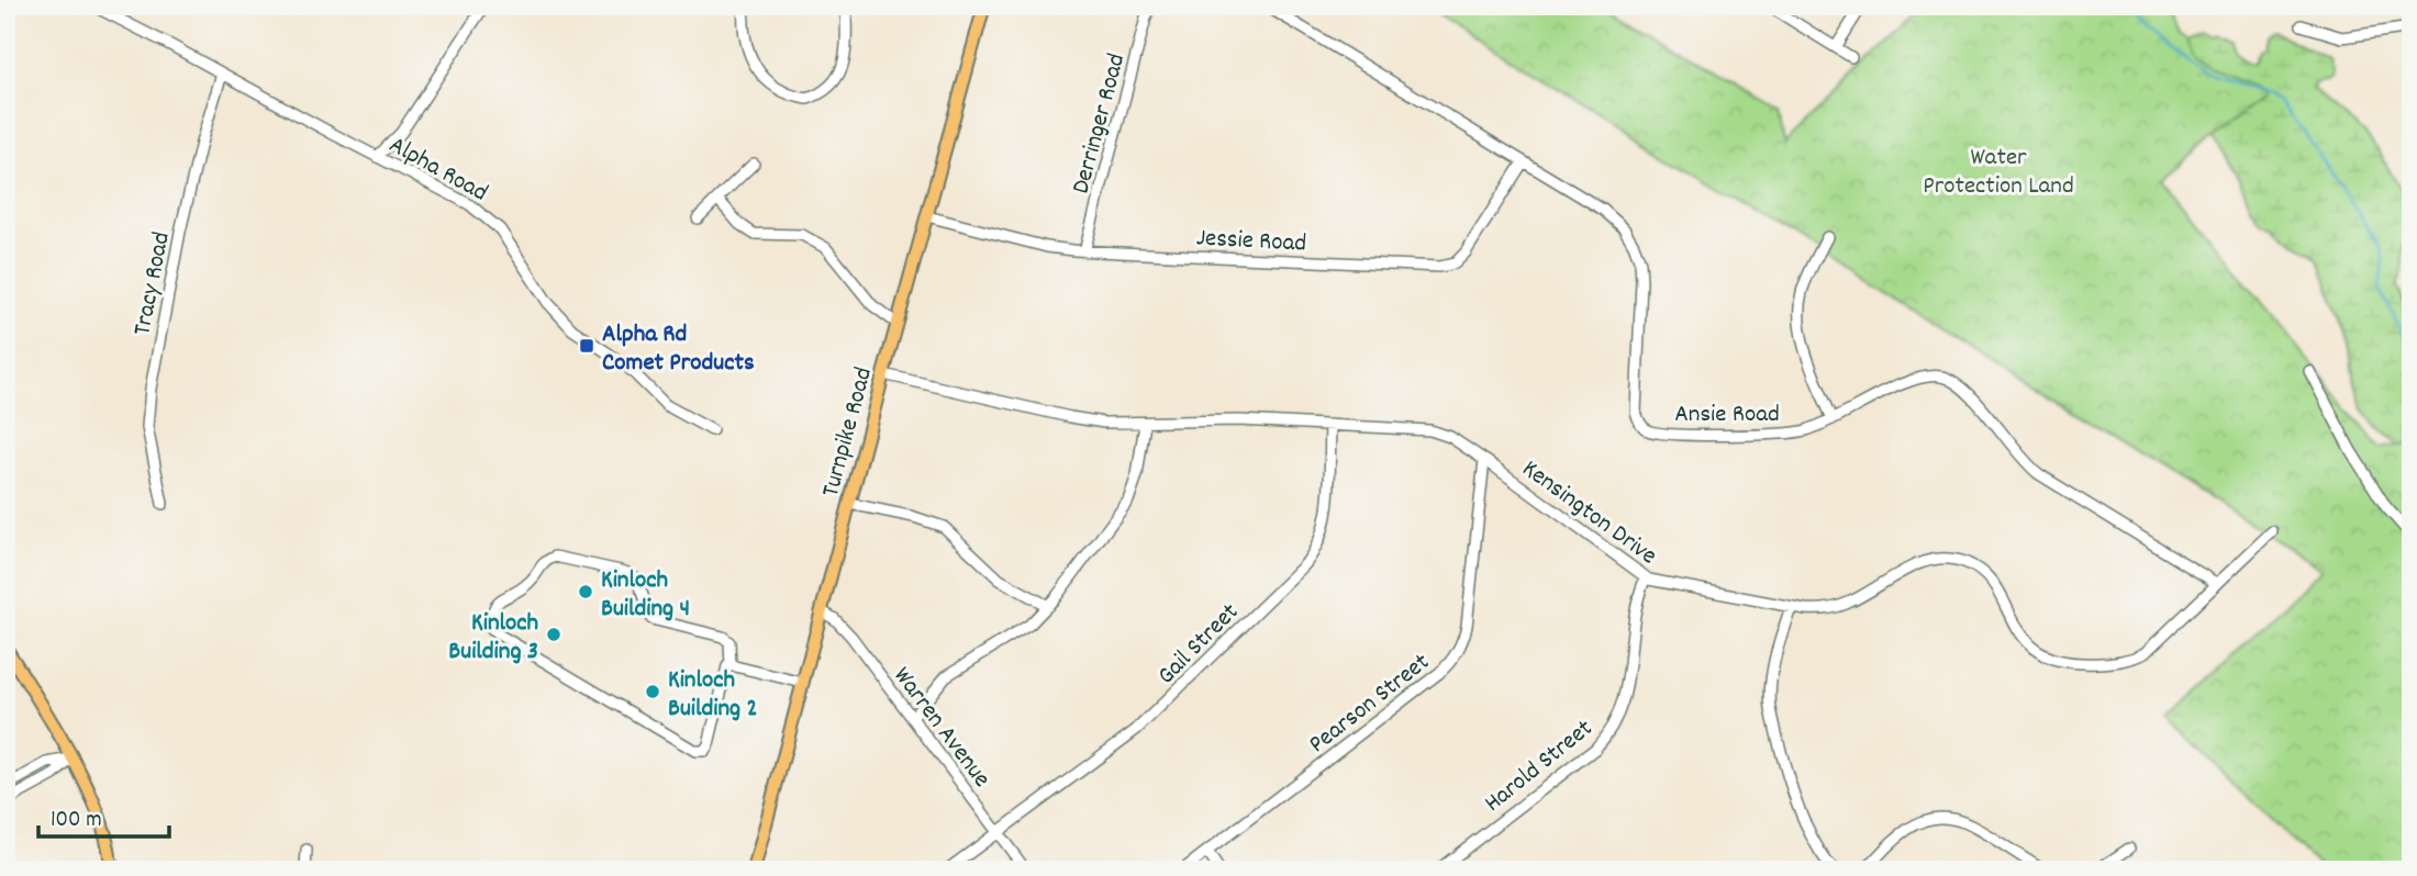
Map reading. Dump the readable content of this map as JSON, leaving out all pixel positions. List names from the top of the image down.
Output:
{
  "streets": {
    "main road": ["Turnpike Road"],
    "street": [
      "Derringer Road",
      "Alpha Road",
      "Jessie Road",
      "Tracy Road",
      "Ansie Road",
      "Kensington Drive",
      "Gail Street",
      "Pearson Street",
      "Warren Avenue",
      "Harold Street"
    ]
  },
  "crossings": [
    ["Derringer Road", "Jessie Road"],
    ["Alpha Road", "Tracy Road"],
    ["Jessie Road", "Ansie Road"],
    ["Jessie Road", "Turnpike Road"],
    ["Ansie Road", "Kensington Drive"],
    ["Turnpike Road", "Kensington Drive"],
    ["Turnpike Road", "Warren Avenue"],
    ["Kensington Drive", "Gail Street"],
    ["Kensington Drive", "Pearson Street"],
    ["Kensington Drive", "Harold Street"],
    ["Gail Street", "Warren Avenue"]
  ],
  "parks": ["Water Protection Land"],
  "places": {
    "transit": ["Alpha Rd Comet Products"],
    "other": ["Kinloch Building 4", "Kinloch Building 3", "Kinloch Building 2"]
  },
  "scale_bar": "100 m"
}
